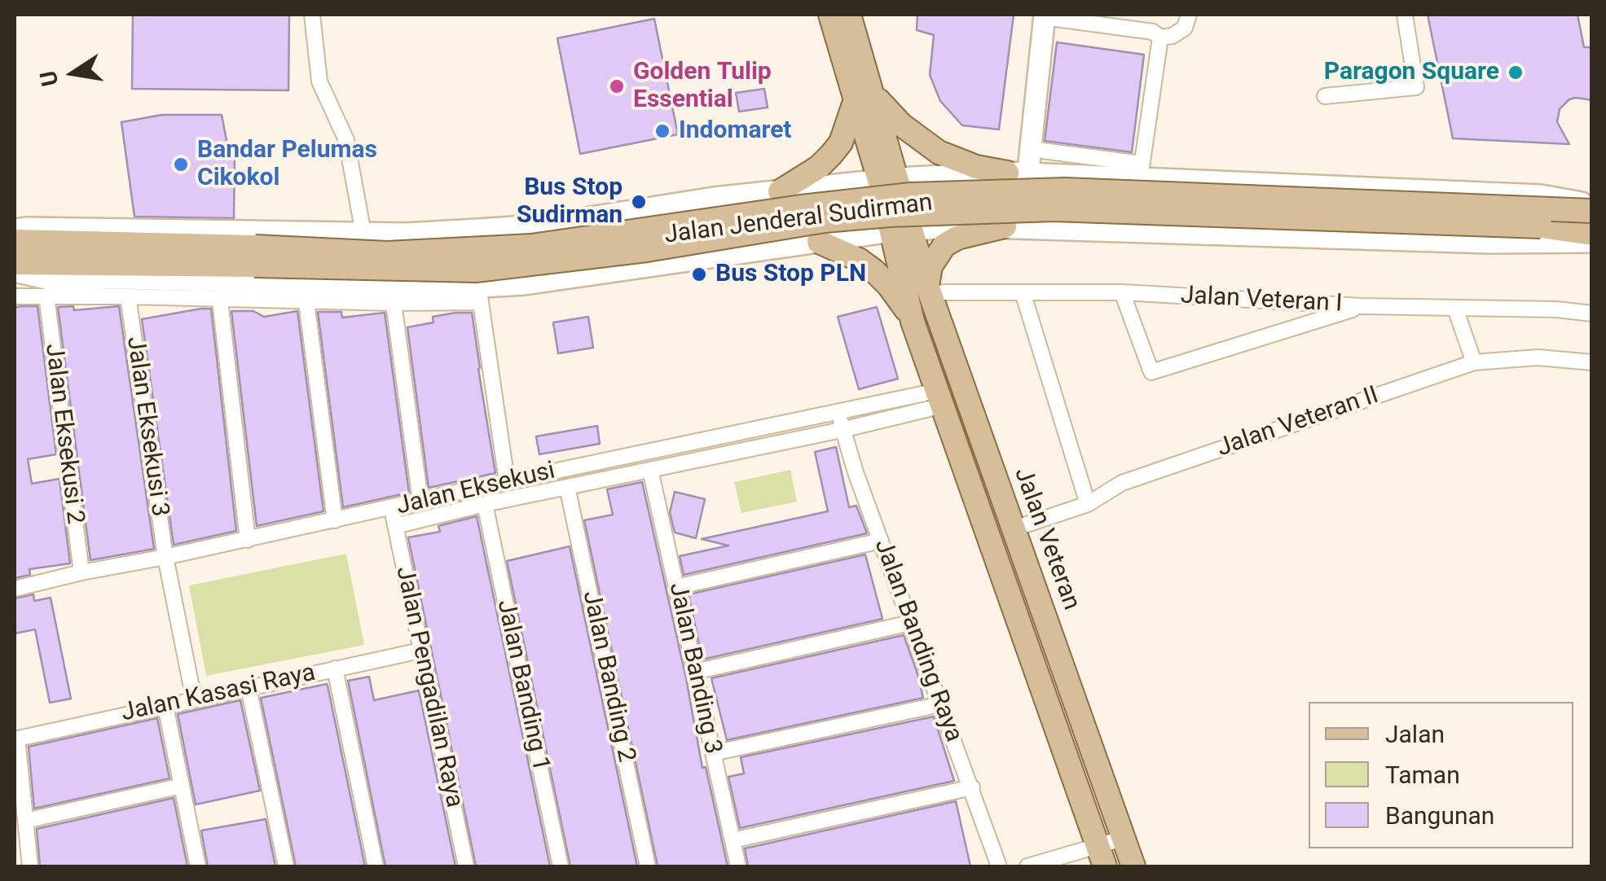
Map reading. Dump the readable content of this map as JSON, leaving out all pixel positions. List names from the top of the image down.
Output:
{
  "streets": {
    "main road": ["Jalan Jenderal Sudirman", "Jalan Veteran"],
    "street": [
      "Jalan Veteran I",
      "Jalan Veteran II",
      "Jalan Eksekusi 3",
      "Jalan Eksekusi 2",
      "Jalan Eksekusi",
      "Jalan Banding Raya",
      "Jalan Banding 3",
      "Jalan Banding 2",
      "Jalan Banding 1",
      "Jalan Pengadilan Raya",
      "Jalan Kasasi Raya"
    ]
  },
  "crossings": [
    ["Jalan Jenderal Sudirman", "Jalan Veteran"],
    ["Jalan Veteran I", "Jalan Veteran"],
    ["Jalan Veteran II", "Jalan Veteran"],
    ["Jalan Eksekusi 3", "Jalan Eksekusi"],
    ["Jalan Eksekusi 3", "Jalan Kasasi Raya"],
    ["Jalan Eksekusi 2", "Jalan Eksekusi"],
    ["Jalan Eksekusi", "Jalan Banding Raya"],
    ["Jalan Eksekusi", "Jalan Banding 3"],
    ["Jalan Eksekusi", "Jalan Banding 2"],
    ["Jalan Eksekusi", "Jalan Banding 1"],
    ["Jalan Eksekusi", "Jalan Pengadilan Raya"],
    ["Jalan Pengadilan Raya", "Jalan Kasasi Raya"]
  ],
  "places": [
    "Paragon Square",
    "Golden Tulip Essential",
    "Indomaret",
    "Bandar Pelumas Cikokol",
    "Bus Stop Sudirman",
    "Bus Stop PLN"
  ],
  "legend": ["Jalan", "Taman", "Bangunan"],
  "north": "left"
}
